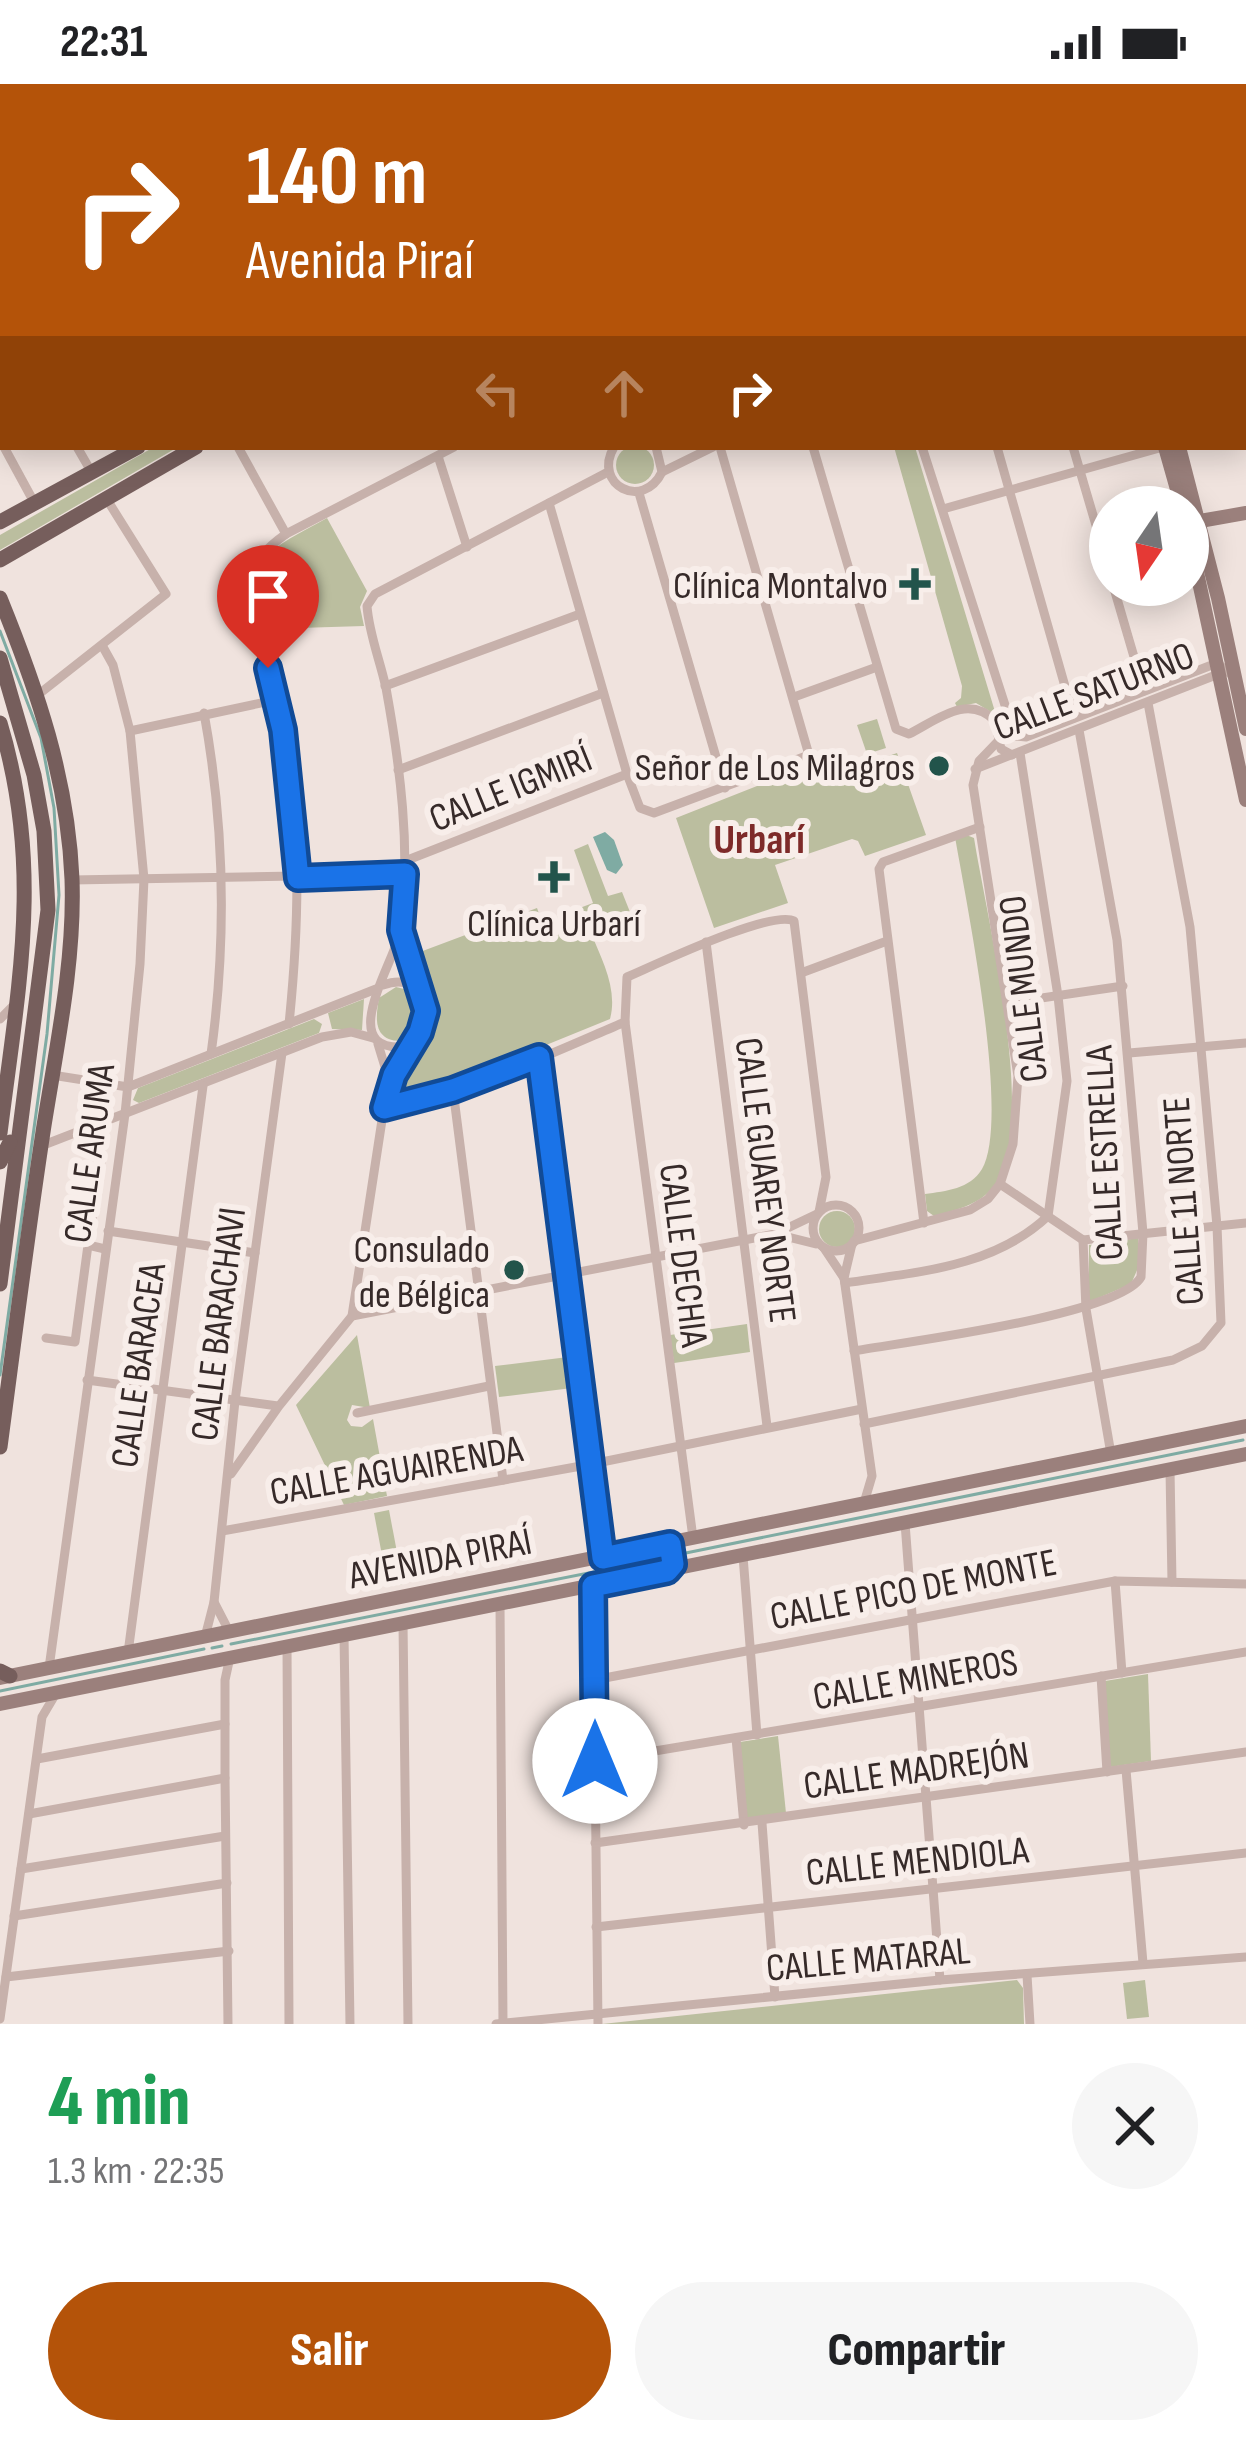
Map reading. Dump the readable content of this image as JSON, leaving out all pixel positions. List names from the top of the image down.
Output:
{
  "streets": {
    "main road": ["AVENIDA PIRAÍ"],
    "street": [
      "CALLE SATURNO",
      "CALLE IGMIRÍ",
      "CALLE MUNDO",
      "CALLE ARUMA",
      "CALLE ESTRELLA",
      "CALLE GUAREY NORTE",
      "CALLE 11 NORTE",
      "CALLE DECHIA",
      "CALLE BARACHAVI",
      "CALLE BARACEA",
      "CALLE AGUAIRENDA",
      "CALLE PICO DE MONTE",
      "CALLE MINEROS",
      "CALLE MADREJÓN",
      "CALLE MENDIOLA",
      "CALLE MATARAL"
    ]
  },
  "crossings": [
    ["CALLE SATURNO", "CALLE MUNDO"],
    ["CALLE SATURNO", "CALLE ESTRELLA"],
    ["CALLE SATURNO", "CALLE 11 NORTE"],
    ["CALLE IGMIRÍ", "CALLE ARUMA"],
    ["CALLE ARUMA", "AVENIDA PIRAÍ"],
    ["CALLE GUAREY NORTE", "CALLE DECHIA"],
    ["CALLE GUAREY NORTE", "CALLE AGUAIRENDA"],
    ["CALLE DECHIA", "CALLE AGUAIRENDA"],
    ["CALLE DECHIA", "AVENIDA PIRAÍ"],
    ["CALLE BARACHAVI", "CALLE AGUAIRENDA"],
    ["CALLE BARACHAVI", "AVENIDA PIRAÍ"],
    ["CALLE BARACEA", "AVENIDA PIRAÍ"]
  ],
  "districts": ["Urbarí"],
  "places": {
    "health": ["Clínica Montalvo", "Clínica Urbarí"],
    "other": ["Señor de Los Milagros", "Consulado de Bélgica"]
  },
  "north": "bottom",
  "page": {
    "status": "22:31",
    "turn": ["140 m", "Avenida Piraí"],
    "heading": ["4 min", "1.3 km · 22:35"],
    "buttons": ["Salir", "Compartir"]
  }
}
